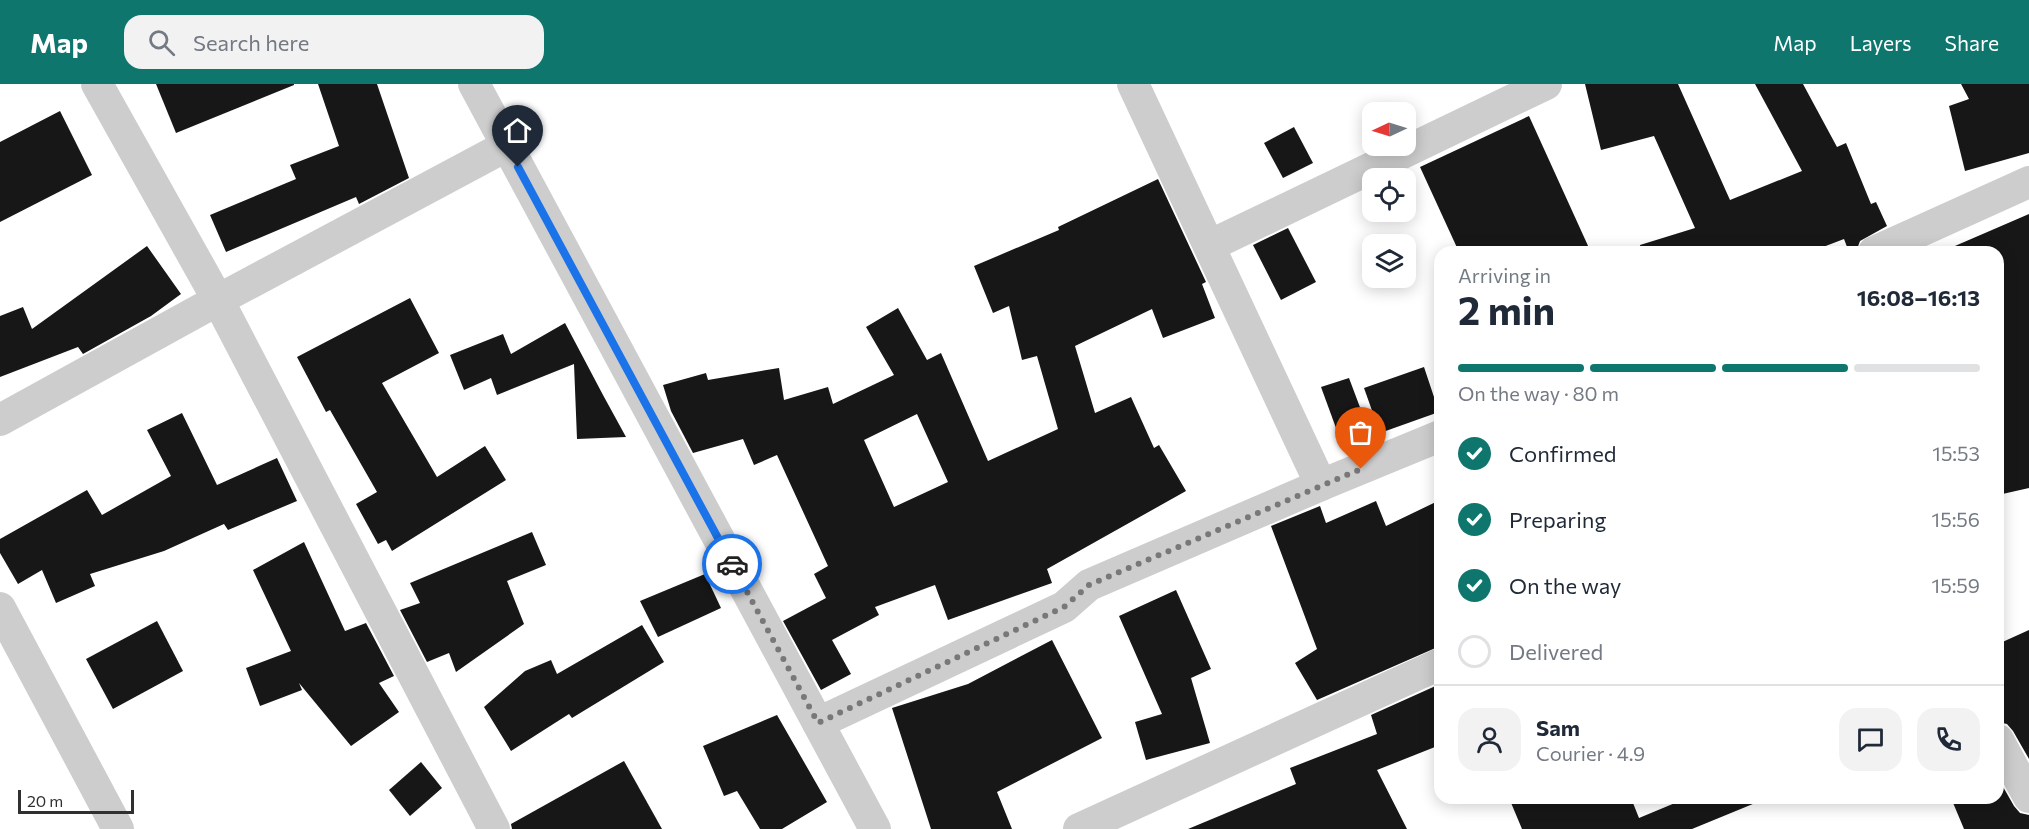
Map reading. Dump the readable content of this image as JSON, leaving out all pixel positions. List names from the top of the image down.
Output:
{
  "scale_bar": "20 m",
  "north": "left",
  "page": {
    "header": "Map",
    "search": "Search here",
    "nav": ["Map", "Layers", "Share"],
    "heading": ["2 min", "Arriving in", "16:08–16:13"],
    "panel": ["Sam", "Courier · 4.9"],
    "bar": "On the way · 80 m",
    "list": [
      ["Confirmed", "15:53"],
      ["Preparing", "15:56"],
      ["On the way", "15:59"],
      "Delivered"
    ],
    "scale": "20 m"
  }
}
